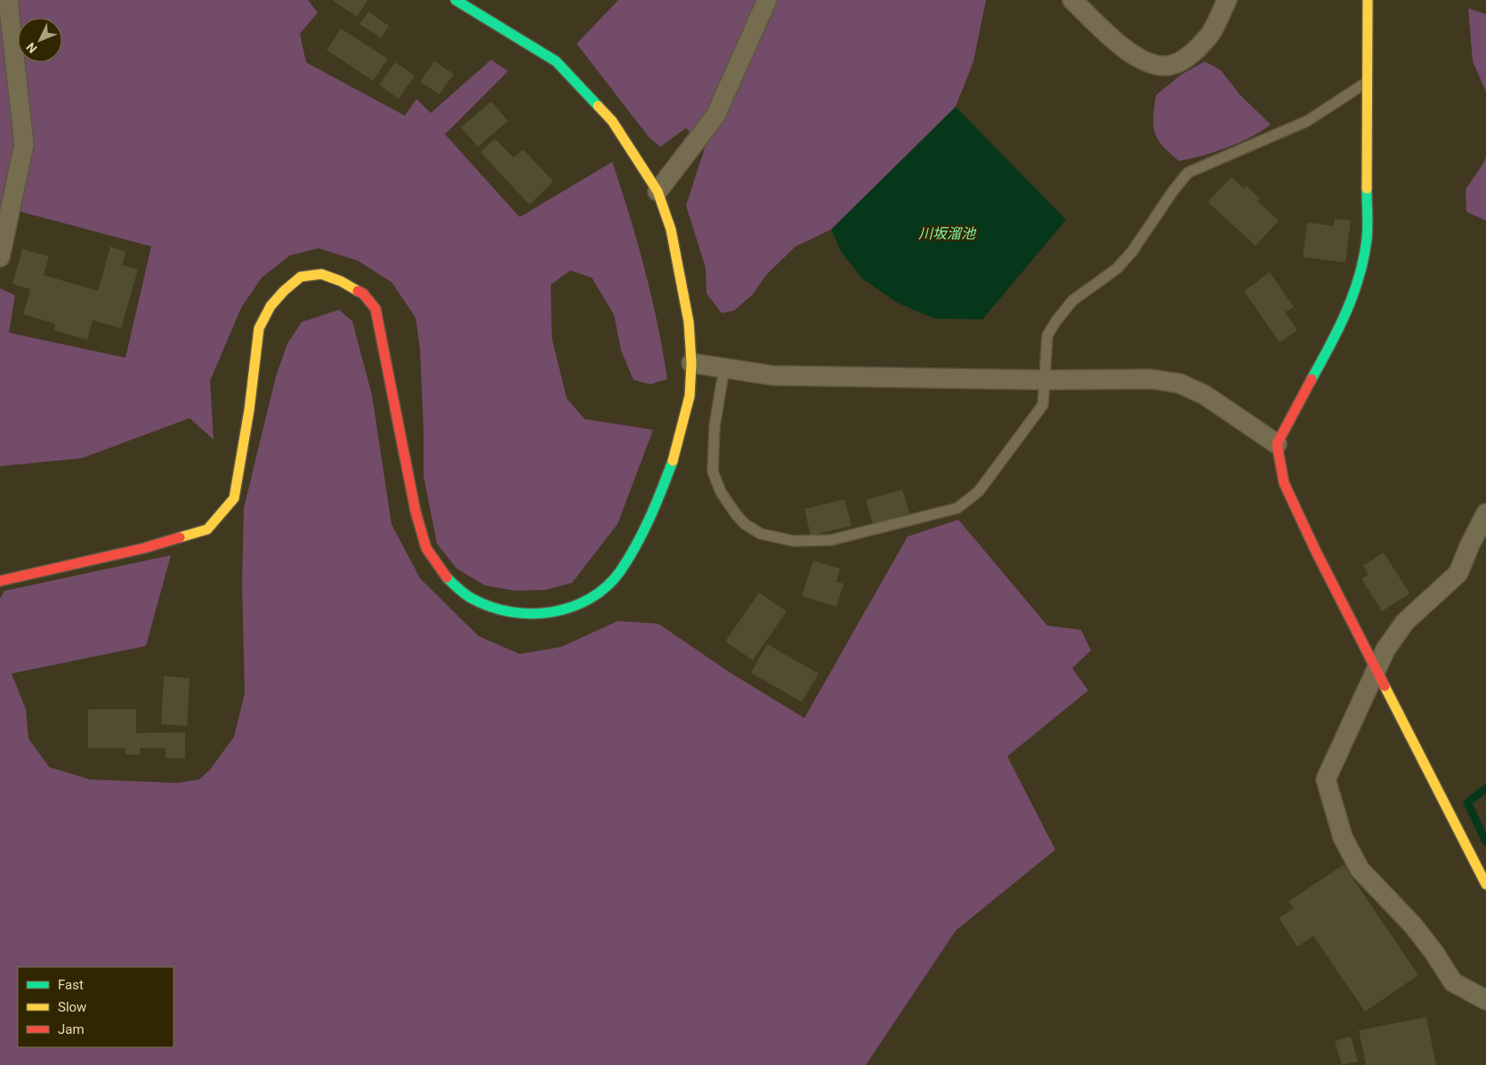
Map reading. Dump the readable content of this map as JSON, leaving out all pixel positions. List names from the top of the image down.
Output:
{
  "water": ["川坂溜池"],
  "legend": ["Fast", "Slow", "Jam"],
  "north": "bottom left"
}
